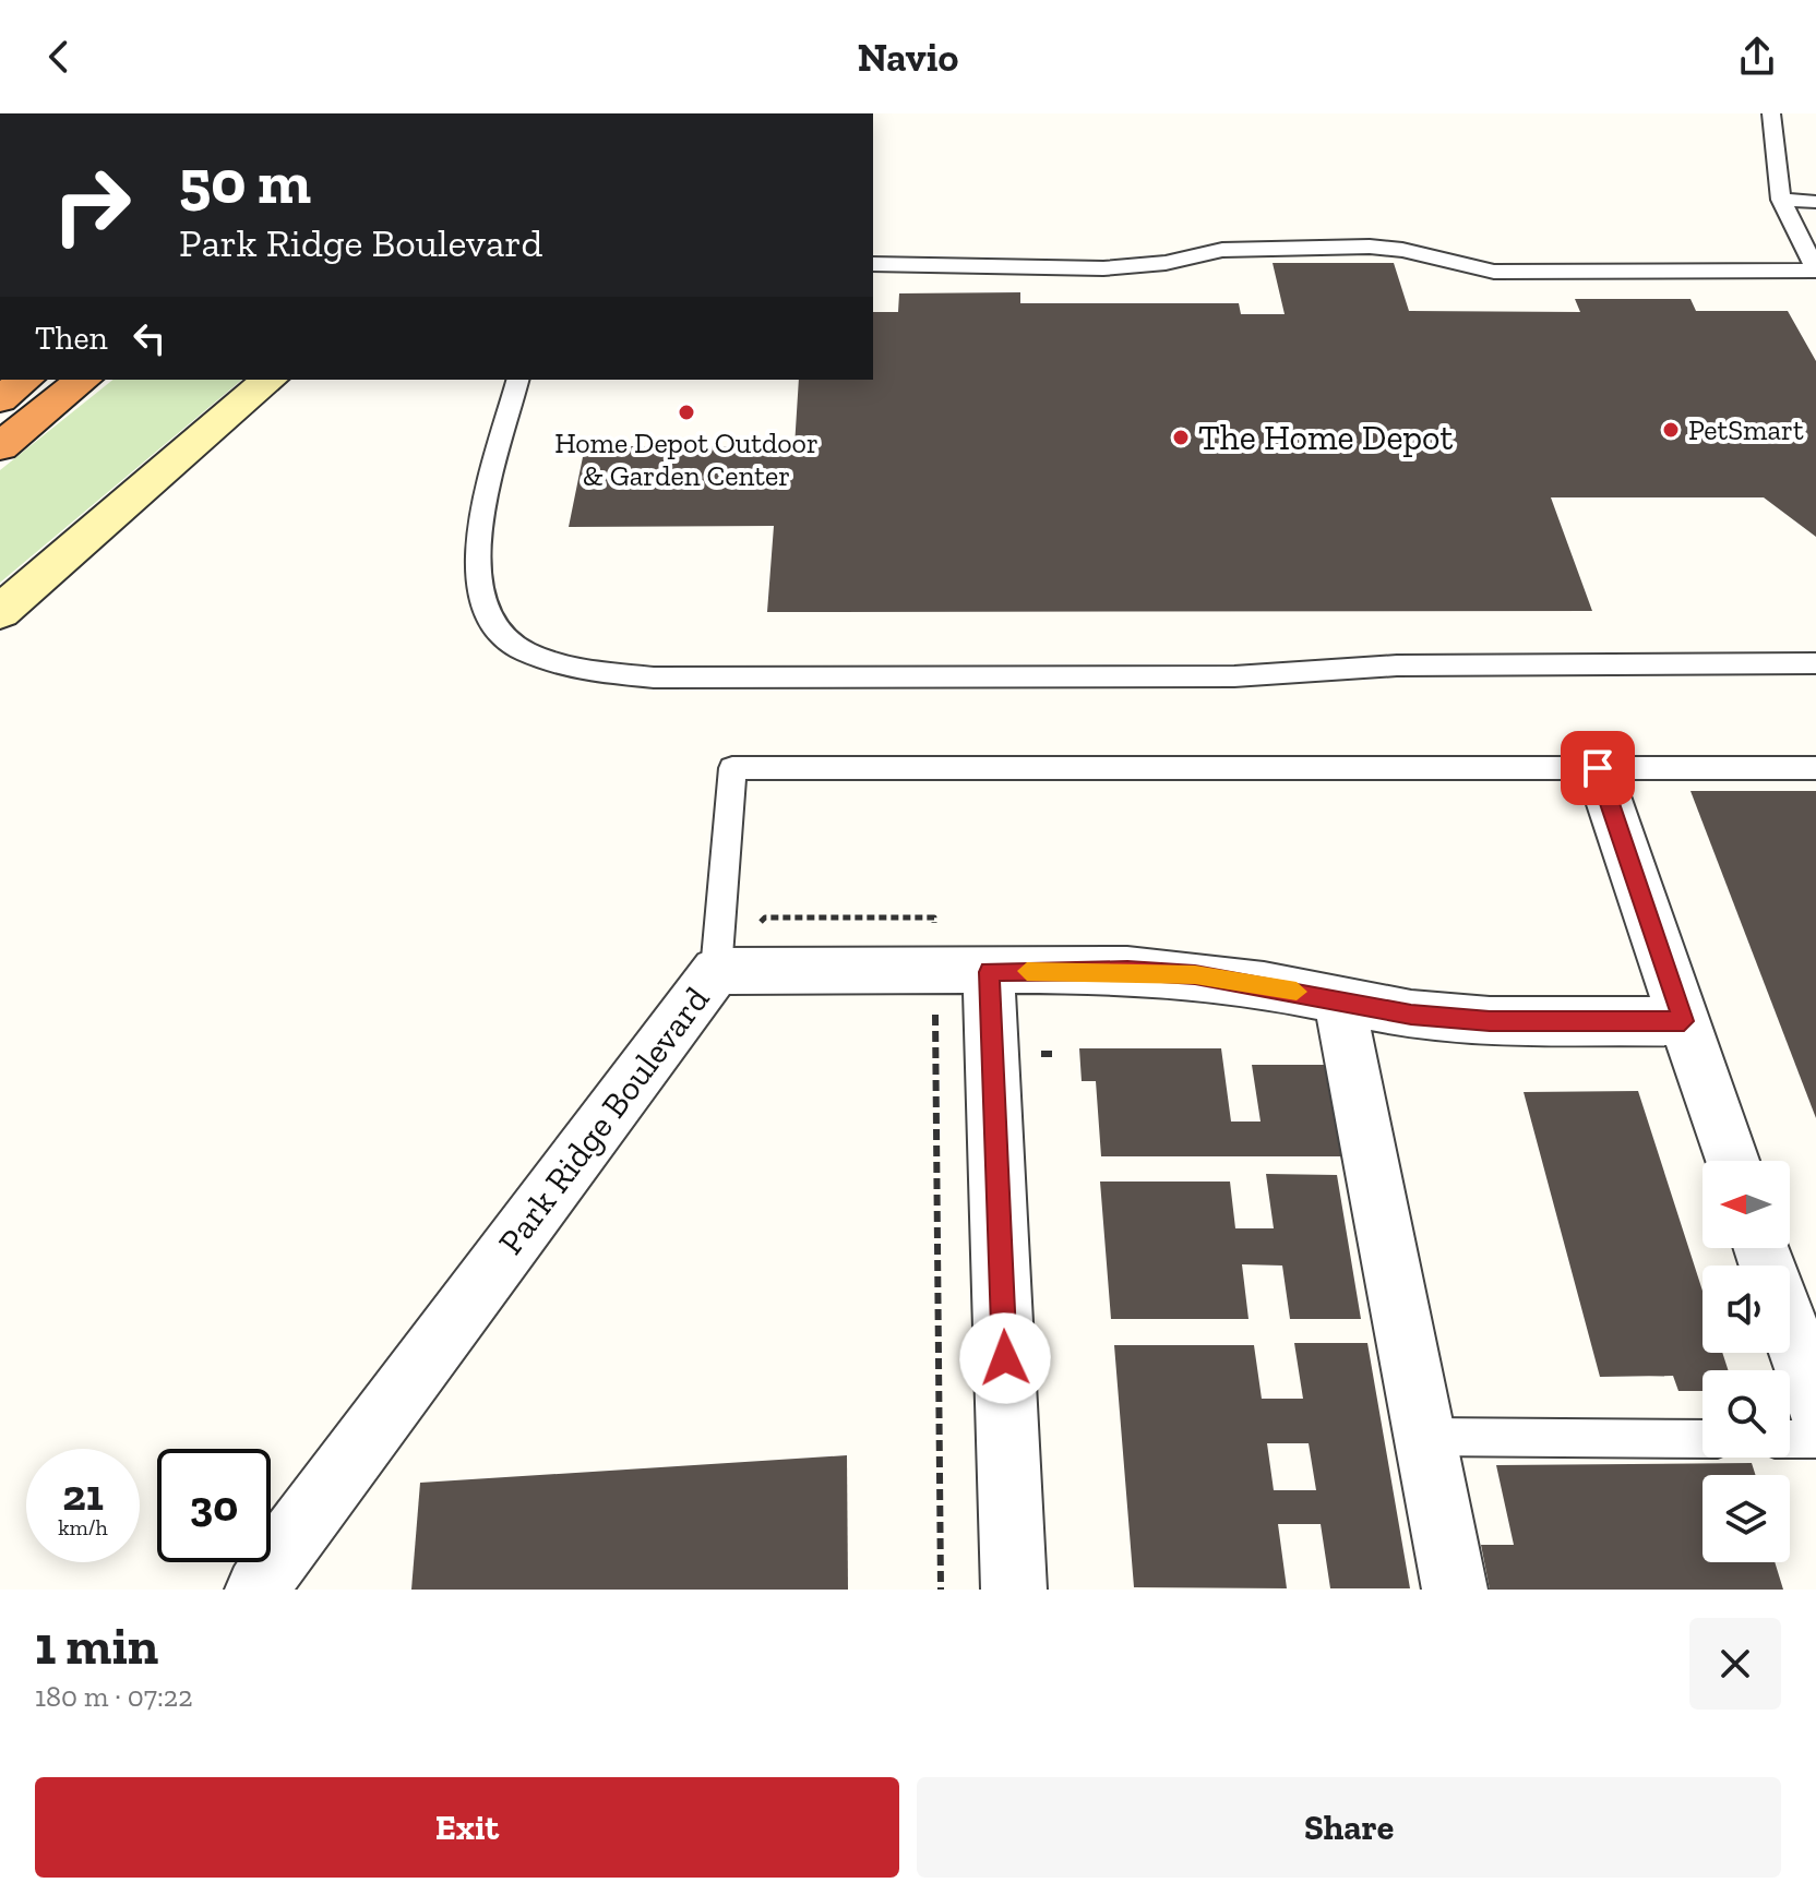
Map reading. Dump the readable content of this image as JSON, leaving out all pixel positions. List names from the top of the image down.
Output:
{
  "streets": {
    "street": ["Park Ridge Boulevard"]
  },
  "places": ["Home Depot Outdoor & Garden Center", "PetSmart", "The Home Depot"],
  "north": "left",
  "page": {
    "header": "Navio",
    "turn": ["50 m", "Park Ridge Boulevard"],
    "then": "Then",
    "speed": "21 km/h",
    "limit": "30",
    "heading": ["1 min", "180 m · 07:22"],
    "buttons": ["Exit", "Share"]
  }
}
